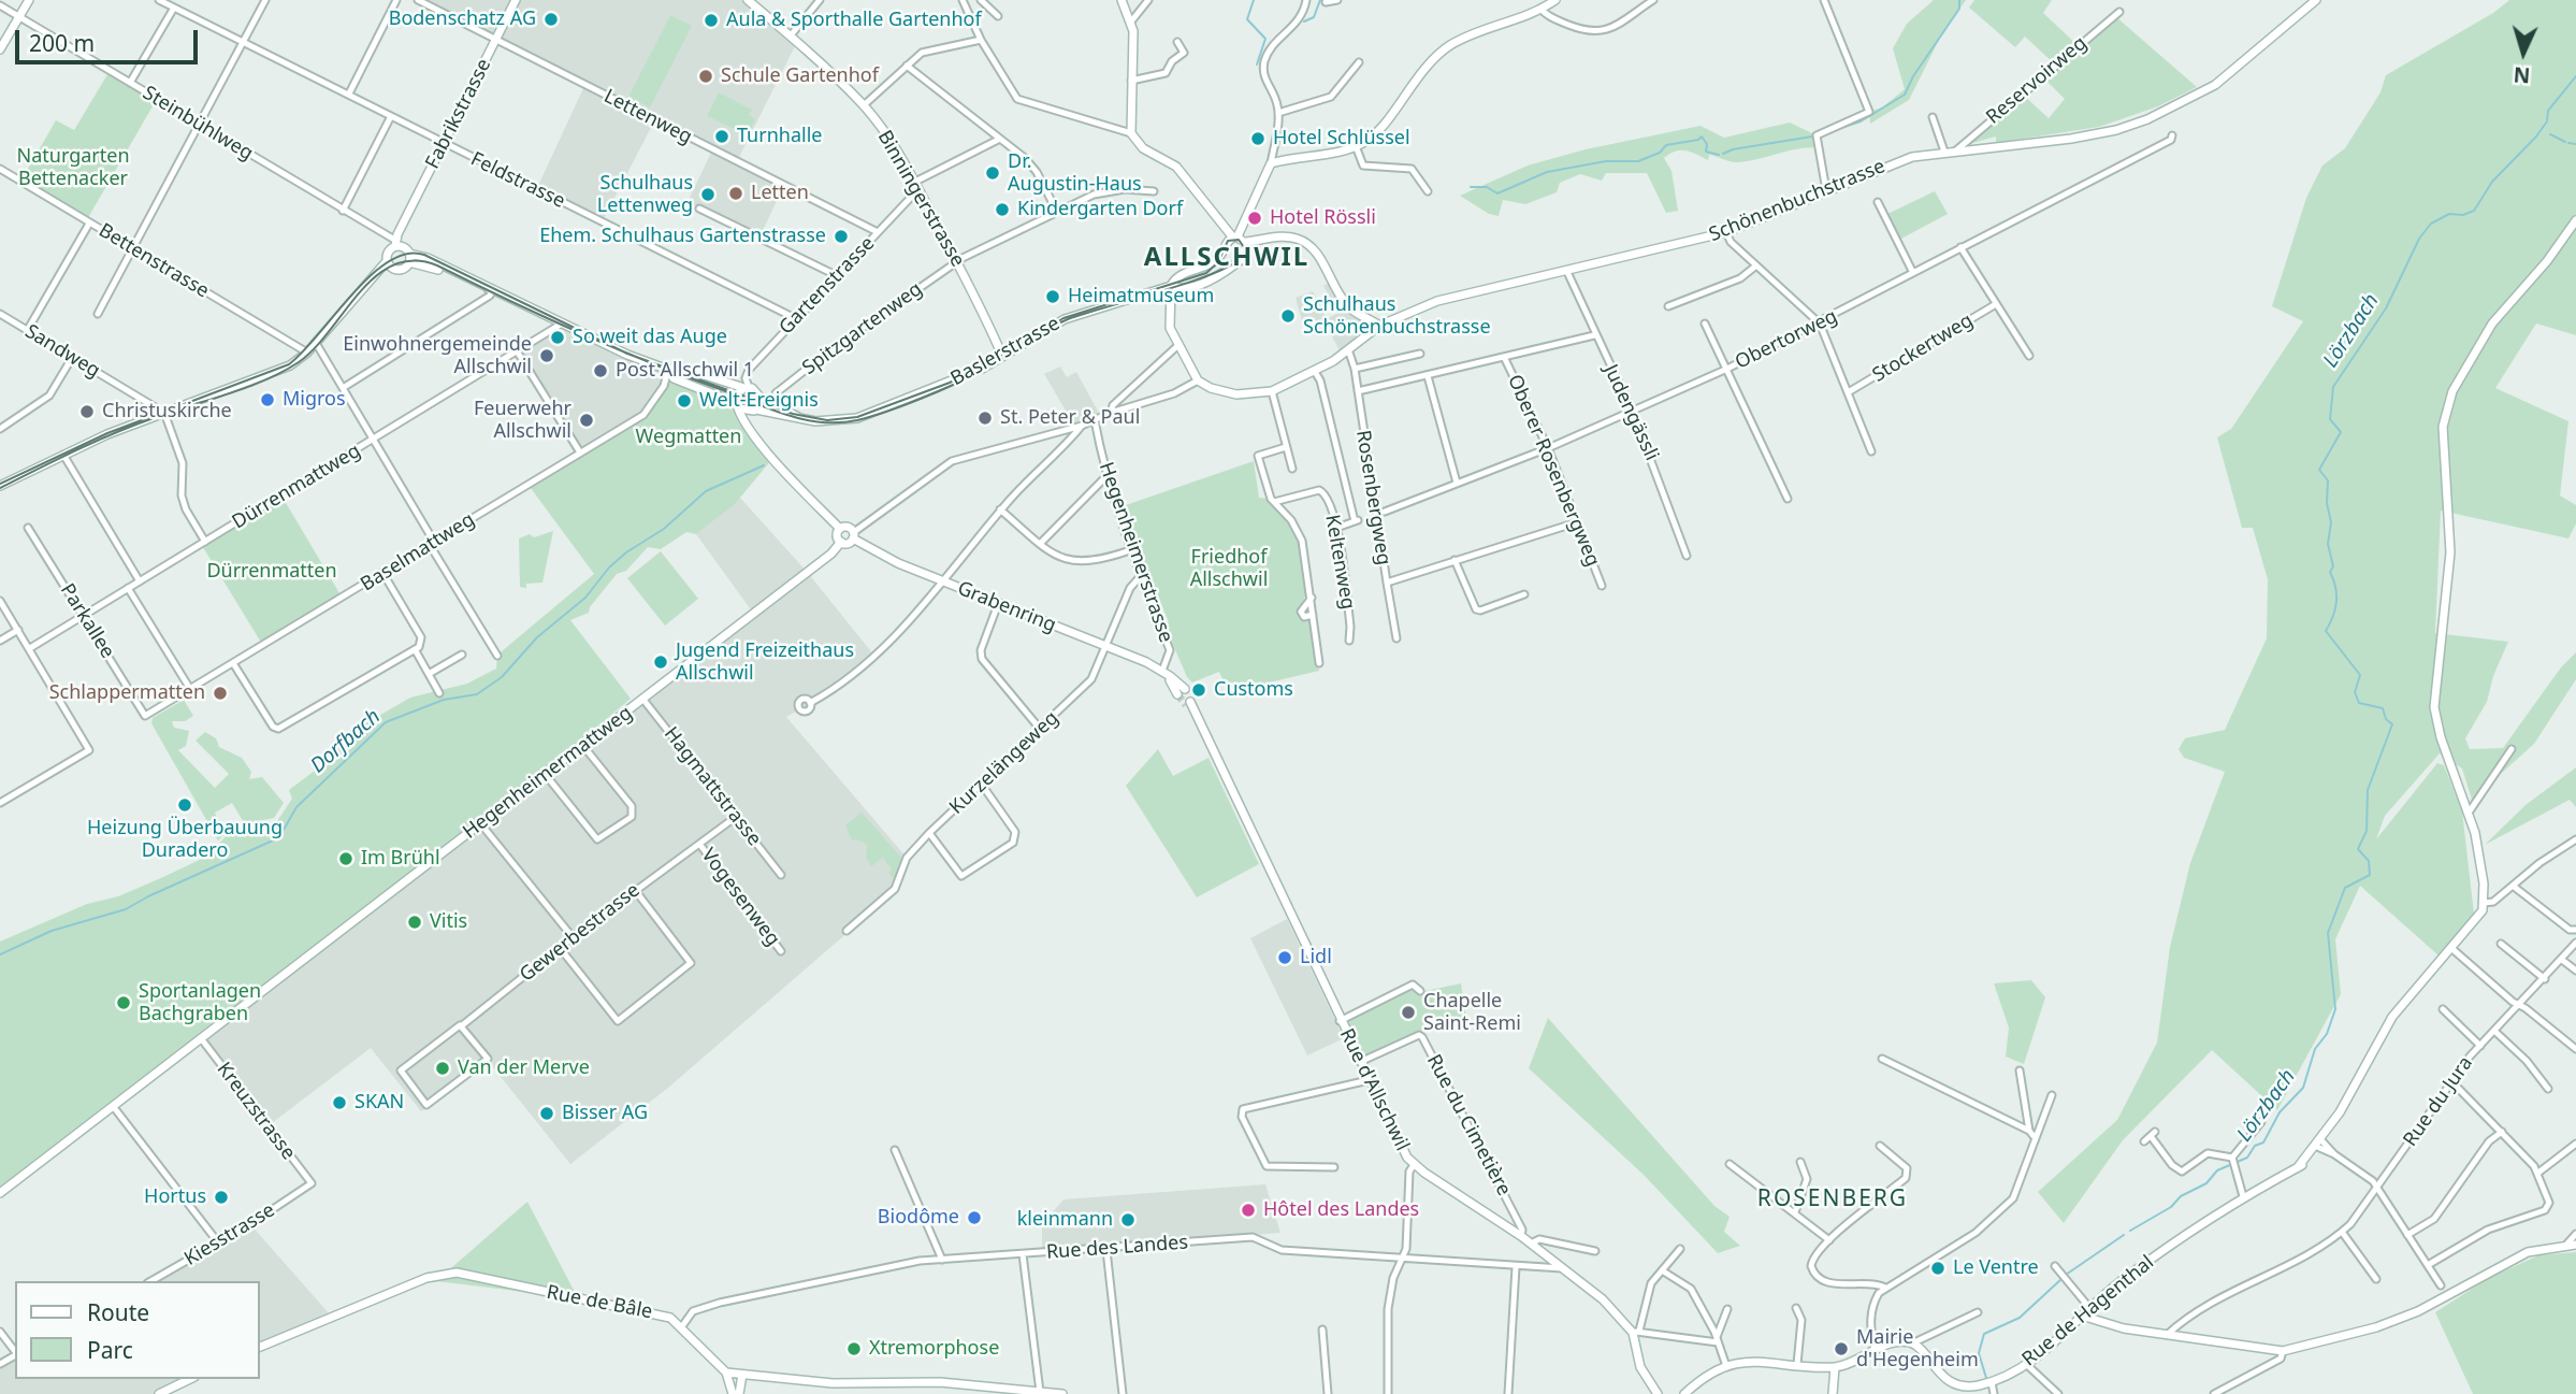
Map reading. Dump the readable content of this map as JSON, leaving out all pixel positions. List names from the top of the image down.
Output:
{
  "streets": {
    "street": [
      "Reservoirweg",
      "Fabrikstrasse",
      "Lettenweg",
      "Steinbühlweg",
      "Feldstrasse",
      "Binningerstrasse",
      "Schönenbuchstrasse",
      "Bettenstrasse",
      "Gartenstrasse",
      "Spitzgartenweg",
      "Obertorweg",
      "Stockertweg",
      "Sandweg",
      "Baslerstrasse",
      "Judengässli",
      "Oberer Rosenbergweg",
      "Dürrenmattweg",
      "Rosenbergweg",
      "Baselmattweg",
      "Hegenheimerstrasse",
      "Keltenweg",
      "Grabenring",
      "Parkallee",
      "Kurzelängeweg",
      "Hegenheimermattweg",
      "Hagmattstrasse",
      "Vogesenweg",
      "Gewerbestrasse",
      "Rue d'Allschwil",
      "Rue du Jura",
      "Kreuzstrasse",
      "Rue du Cimetière",
      "Kiesstrasse",
      "Rue des Landes",
      "Rue de Bâle",
      "Rue de Hagenthal"
    ]
  },
  "crossings": [
    ["Reservoirweg", "Schönenbuchstrasse"],
    ["Fabrikstrasse", "Lettenweg"],
    ["Fabrikstrasse", "Steinbühlweg"],
    ["Fabrikstrasse", "Feldstrasse"],
    ["Lettenweg", "Gartenstrasse"],
    ["Feldstrasse", "Gartenstrasse"],
    ["Binningerstrasse", "Gartenstrasse"],
    ["Binningerstrasse", "Spitzgartenweg"],
    ["Binningerstrasse", "Baslerstrasse"],
    ["Schönenbuchstrasse", "Judengässli"],
    ["Schönenbuchstrasse", "Rosenbergweg"],
    ["Spitzgartenweg", "Baslerstrasse"],
    ["Obertorweg", "Judengässli"],
    ["Obertorweg", "Oberer Rosenbergweg"],
    ["Oberer Rosenbergweg", "Rosenbergweg"],
    ["Dürrenmattweg", "Parkallee"],
    ["Baselmattweg", "Parkallee"],
    ["Hegenheimerstrasse", "Grabenring"],
    ["Hegenheimerstrasse", "Kurzelängeweg"],
    ["Grabenring", "Kurzelängeweg"],
    ["Hegenheimermattweg", "Hagmattstrasse"],
    ["Hegenheimermattweg", "Kreuzstrasse"],
    ["Hagmattstrasse", "Gewerbestrasse"],
    ["Vogesenweg", "Gewerbestrasse"],
    ["Rue d'Allschwil", "Rue du Cimetière"],
    ["Rue d'Allschwil", "Rue des Landes"],
    ["Kreuzstrasse", "Kiesstrasse"],
    ["Rue des Landes", "Rue de Bâle"]
  ],
  "districts": ["ALLSCHWIL", "ROSENBERG"],
  "water": ["Lörzbach", "Dorfbach"],
  "parks": [
    "Naturgarten Bettenacker",
    "Wegmatten",
    "Friedhof Allschwil",
    "Dürrenmatten"
  ],
  "places": [
    "Bodenschatz AG",
    "Aula & Sporthalle Gartenhof",
    "Schule Gartenhof",
    "Turnhalle",
    "Hotel Schlüssel",
    "Dr. Augustin-Haus",
    "Letten",
    "Schulhaus Lettenweg",
    "Kindergarten Dorf",
    "Hotel Rössli",
    "Ehem. Schulhaus Gartenstrasse",
    "Heimatmuseum",
    "Schulhaus Schönenbuchstrasse",
    "So weit das Auge",
    "Einwohnergemeinde Allschwil",
    "Post Allschwil 1",
    "Migros",
    "Welt-Ereignis",
    "Christuskirche",
    "St. Peter & Paul",
    "Feuerwehr Allschwil",
    "Jugend Freizeithaus Allschwil",
    "Customs",
    "Schlappermatten",
    "Heizung Überbauung Duradero",
    "Im Brühl",
    "Vitis",
    "Lidl",
    "Sportanlagen Bachgraben",
    "Chapelle Saint-Remi",
    "Van der Merve",
    "SKAN",
    "Bisser AG",
    "Hortus",
    "Hôtel des Landes",
    "Biodôme",
    "kleinmann",
    "Le Ventre",
    "Xtremorphose",
    "Mairie d'Hegenheim"
  ],
  "legend": ["Route", "Parc"],
  "scale_bar": "200 m",
  "north": "bottom"
}
